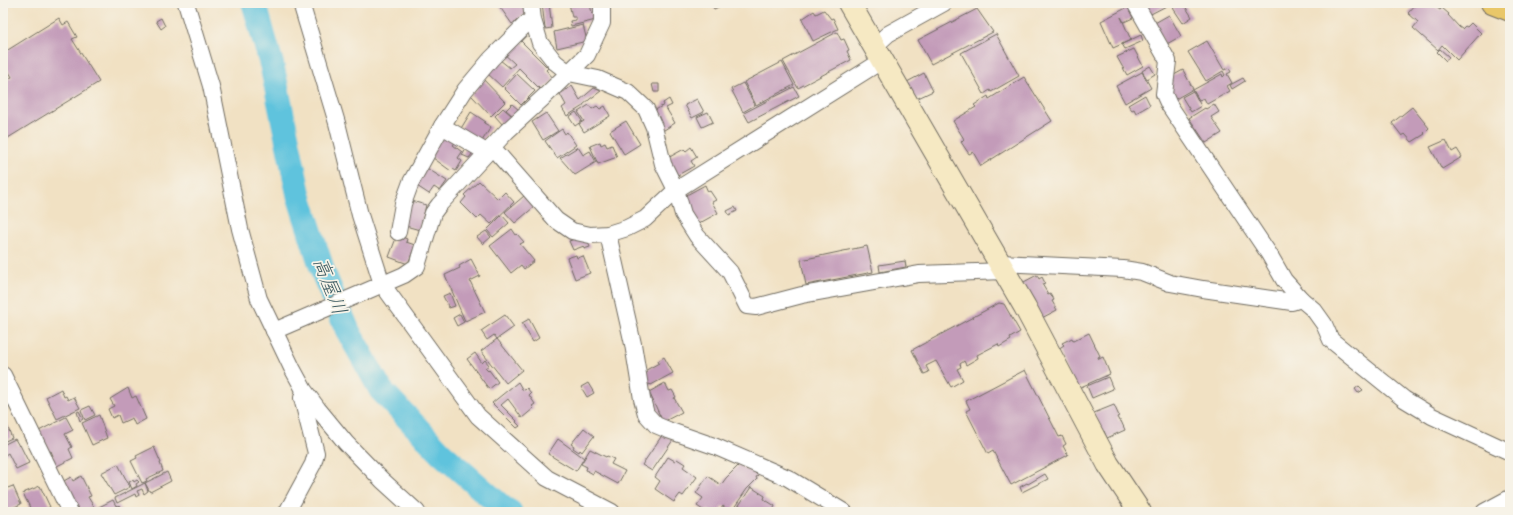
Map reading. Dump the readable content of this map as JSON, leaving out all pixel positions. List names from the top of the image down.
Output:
{
  "water": ["高屋川"]
}
